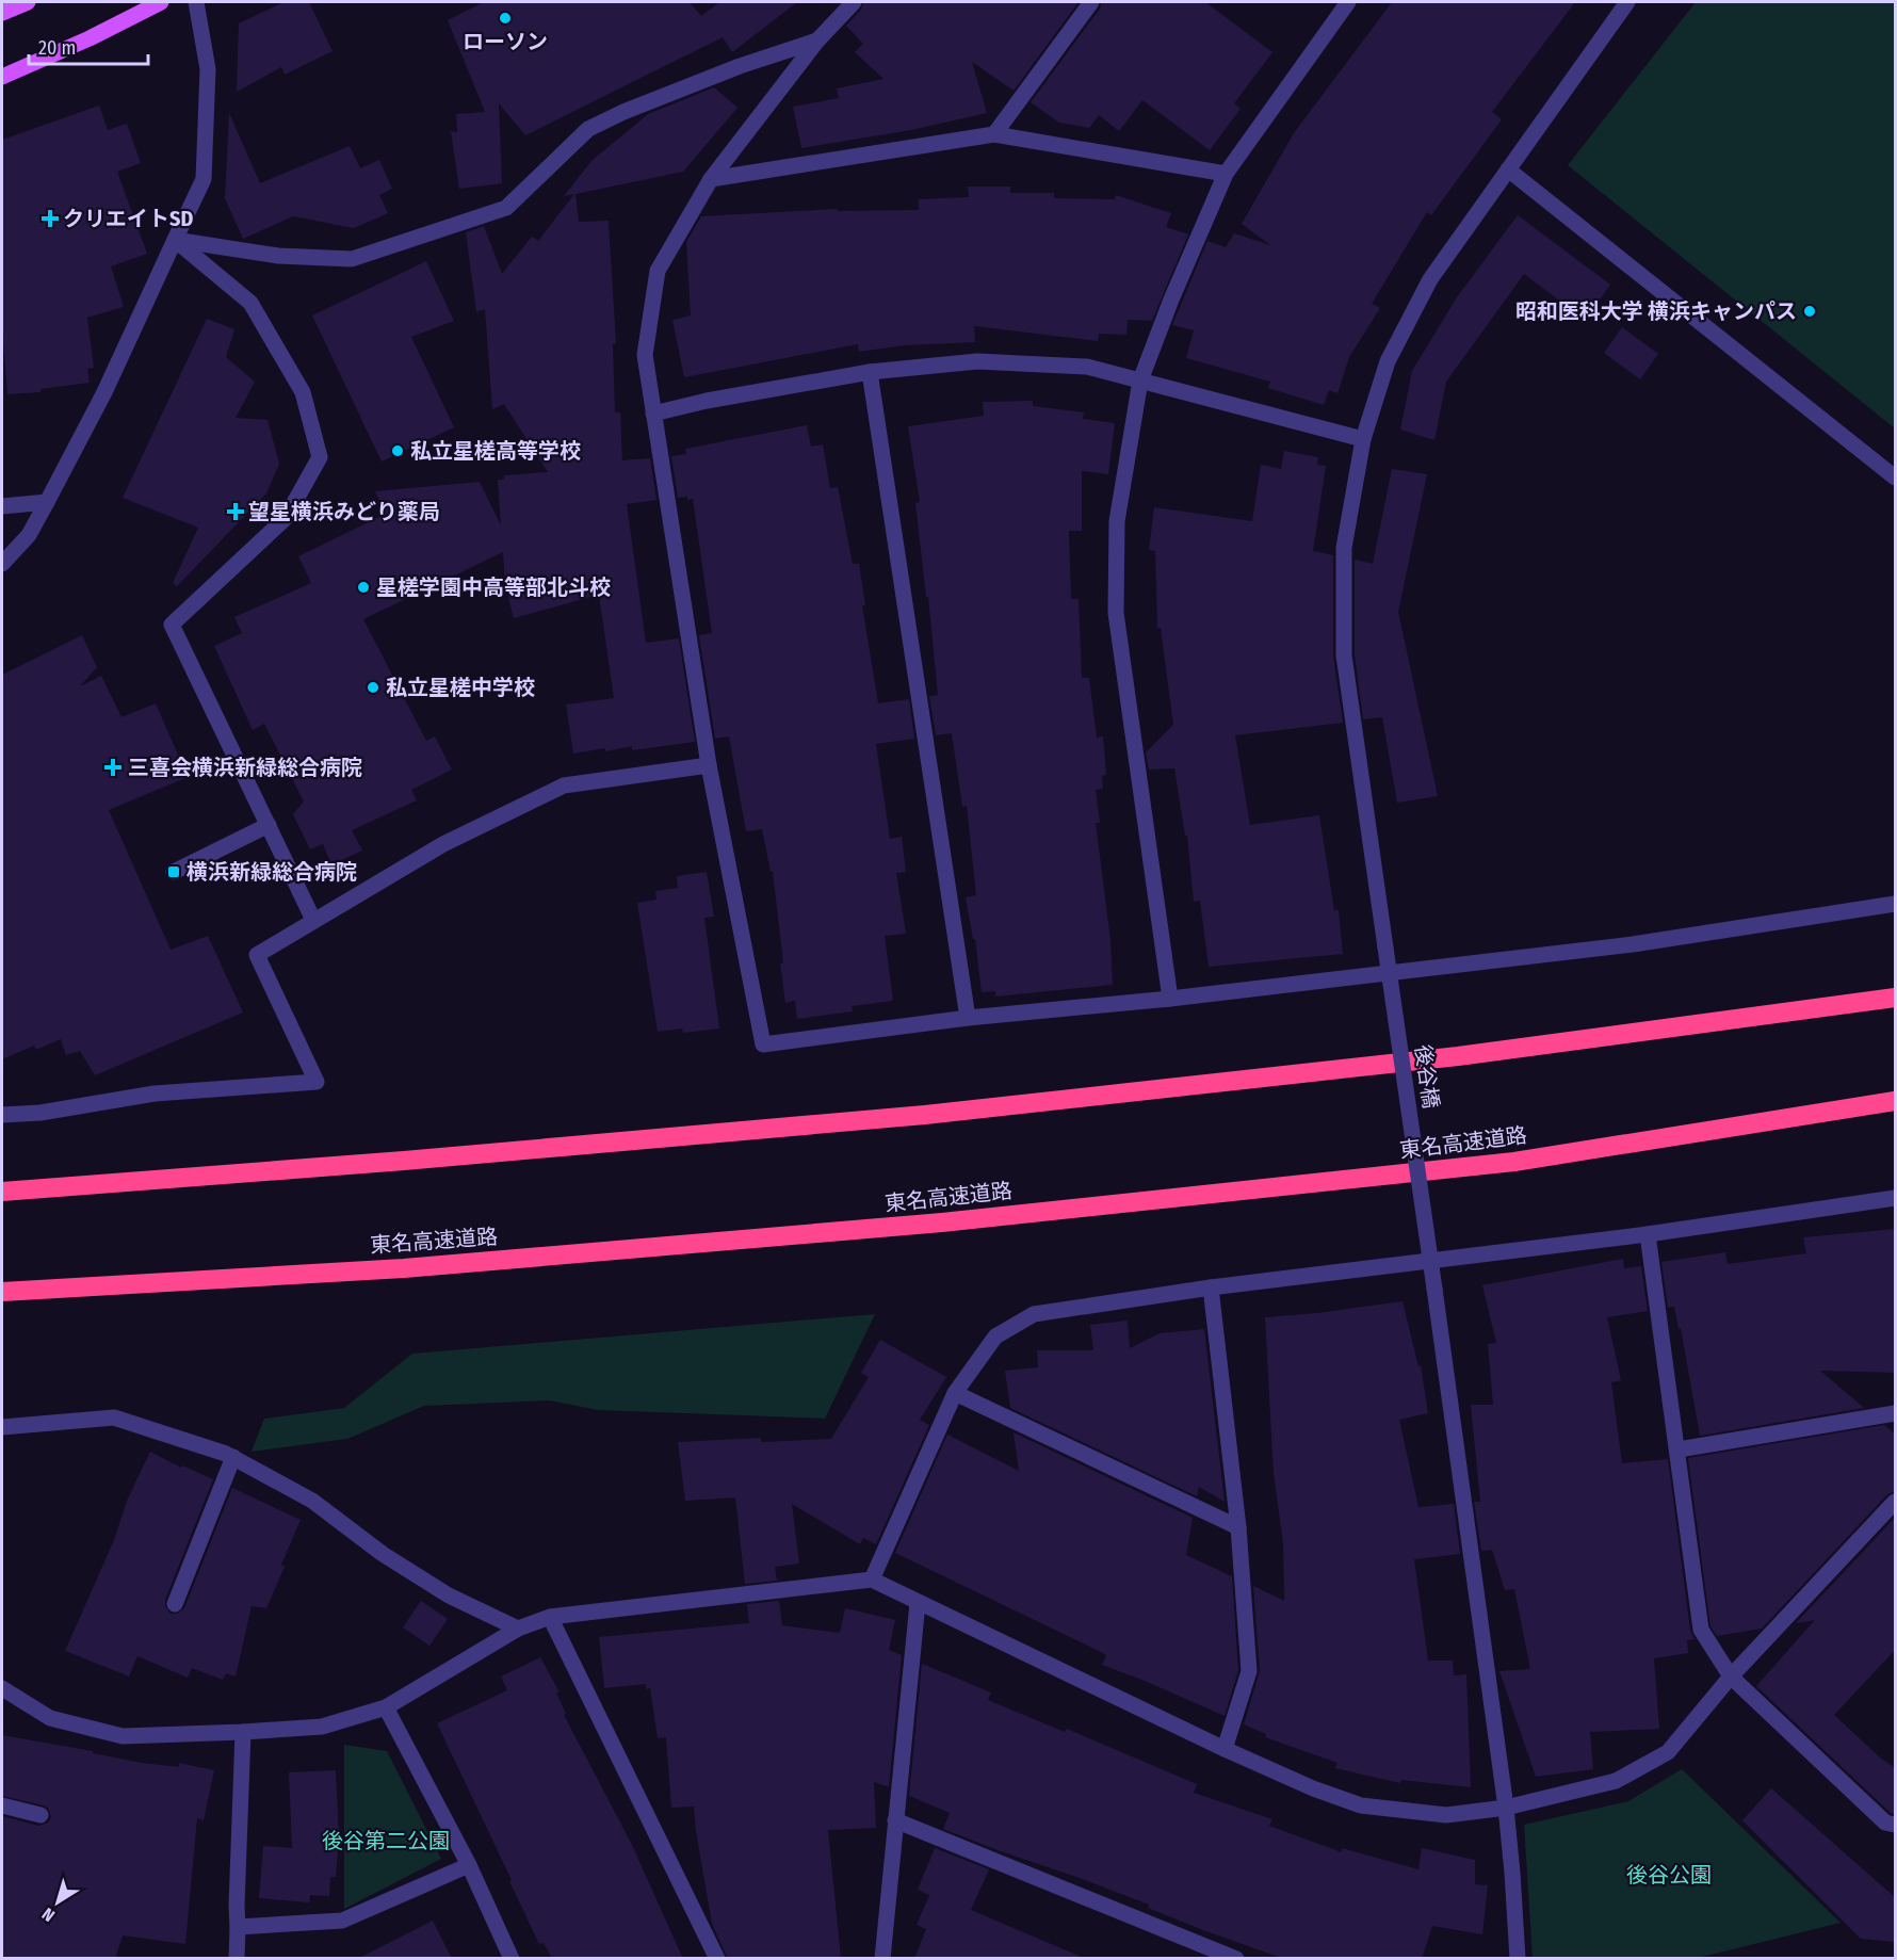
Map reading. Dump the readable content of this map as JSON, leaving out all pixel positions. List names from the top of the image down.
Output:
{
  "streets": {
    "highway": ["東名高速道路"],
    "street": ["後谷橋"]
  },
  "parks": ["後谷第二公園", "後谷公園"],
  "places": {
    "other": [
      "ローソン",
      "昭和医科大学 横浜キャンパス",
      "私立星槎高等学校",
      "星槎学園中高等部北斗校",
      "私立星槎中学校"
    ],
    "health": ["クリエイトSD", "望星横浜みどり薬局", "三喜会横浜新緑総合病院"],
    "transit": ["横浜新緑総合病院"]
  },
  "scale_bar": "20 m",
  "north": "bottom left"
}
